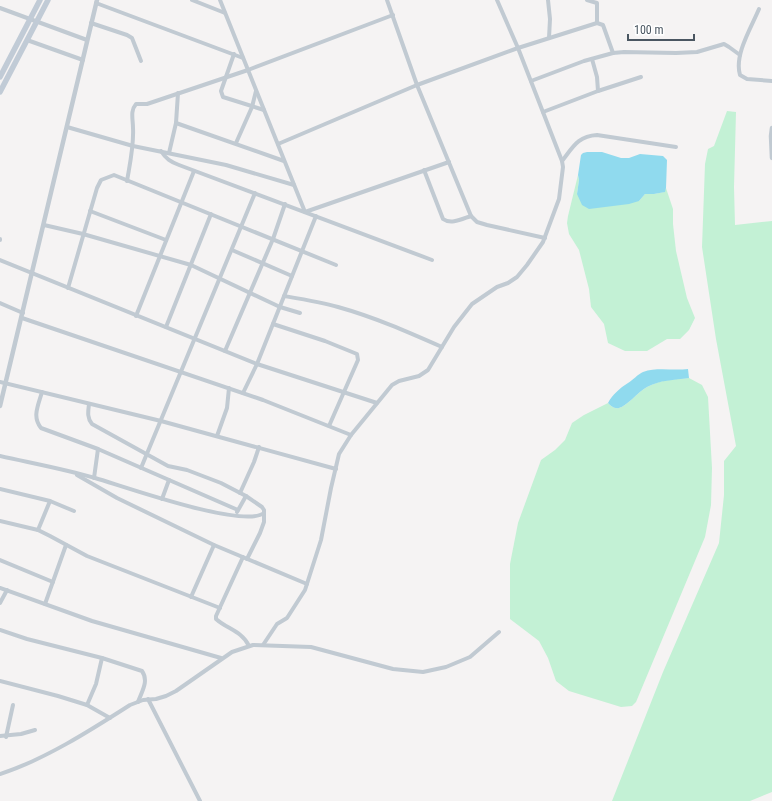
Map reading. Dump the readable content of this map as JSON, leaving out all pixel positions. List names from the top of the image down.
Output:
{
  "scale_bar": "100 m"
}
